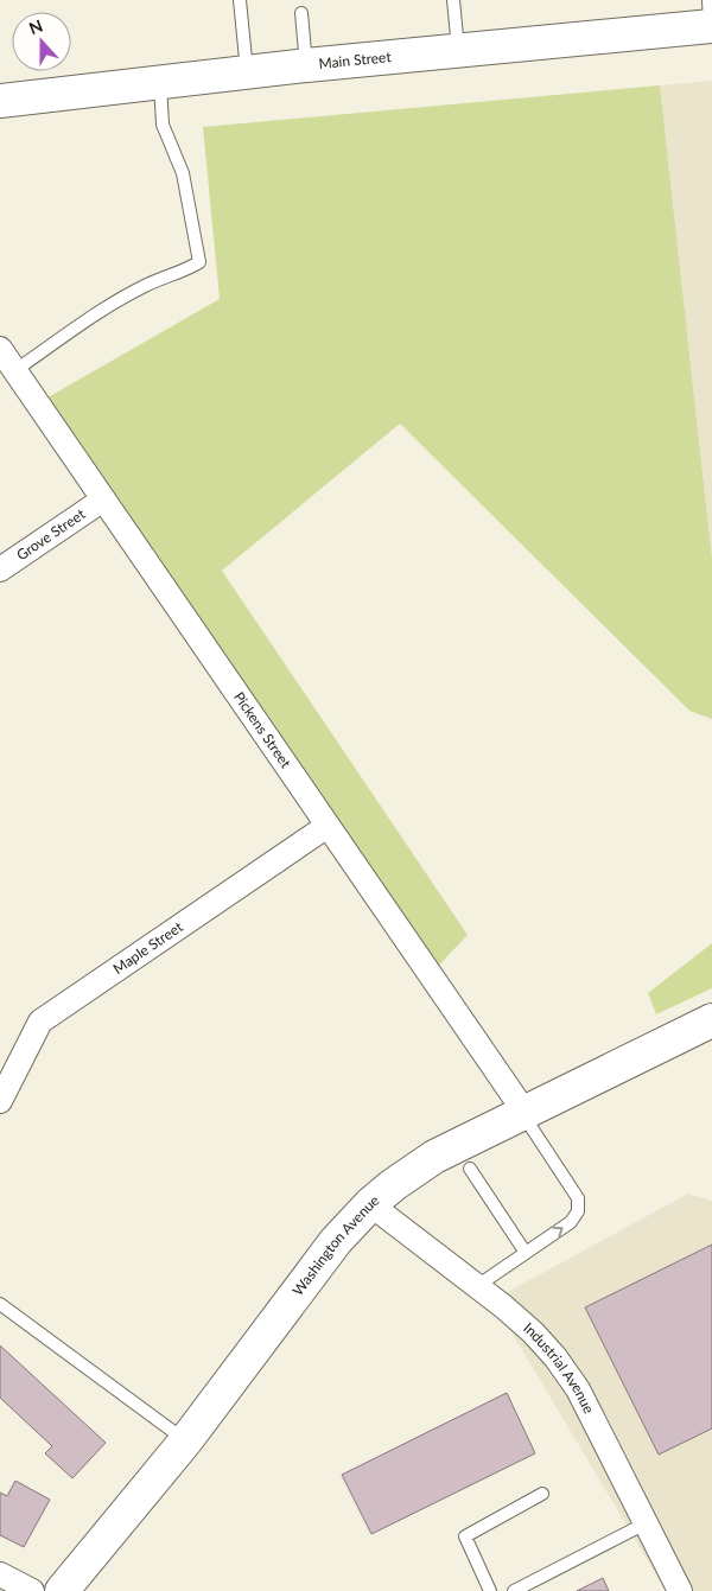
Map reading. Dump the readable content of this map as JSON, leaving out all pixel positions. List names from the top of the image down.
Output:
{
  "streets": {
    "street": [
      "Main Street",
      "Grove Street",
      "Pickens Street",
      "Maple Street",
      "Washington Avenue",
      "Industrial Avenue"
    ]
  },
  "crossings": [
    ["Grove Street", "Pickens Street"],
    ["Pickens Street", "Maple Street"],
    ["Pickens Street", "Washington Avenue"],
    ["Washington Avenue", "Industrial Avenue"]
  ],
  "north": "top"
}
